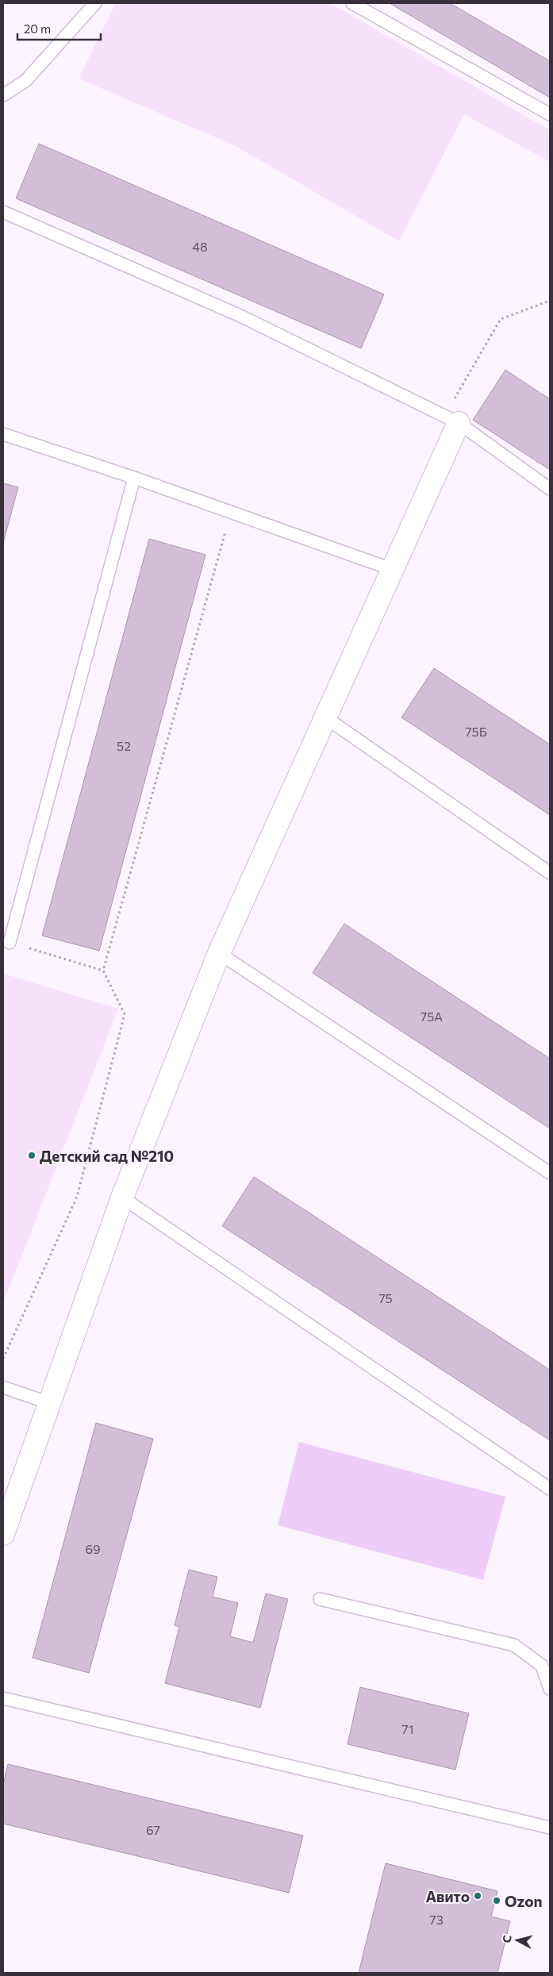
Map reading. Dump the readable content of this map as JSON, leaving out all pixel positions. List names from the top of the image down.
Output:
{
  "places": ["Детский сад №210", "Авито", "Ozon"],
  "house_numbers": [
    "48",
    "75Б",
    "52",
    "75А",
    "75",
    "69",
    "71",
    "67",
    "73"
  ],
  "scale_bar": "20 m",
  "north": "left"
}
